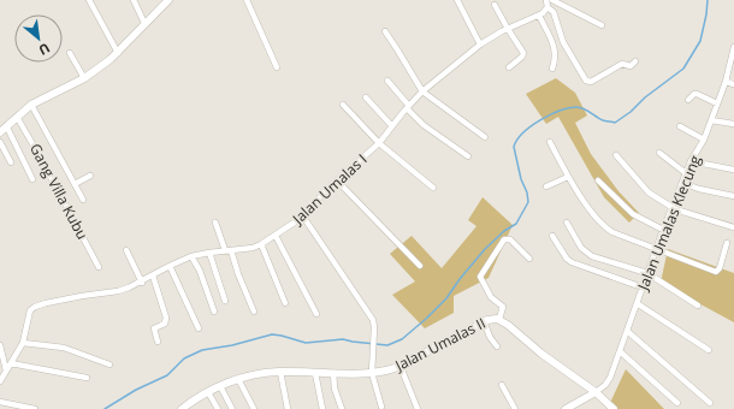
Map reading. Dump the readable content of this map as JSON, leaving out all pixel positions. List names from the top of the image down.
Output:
{
  "streets": {
    "street": [
      "Jalan Umalas I",
      "Gang Villa Kubu",
      "Jalan Umalas Klecung",
      "Jalan Umalas II"
    ]
  },
  "crossings": [
    ["Jalan Umalas Klecung", "Jalan Umalas II"]
  ],
  "north": "bottom right"
}
